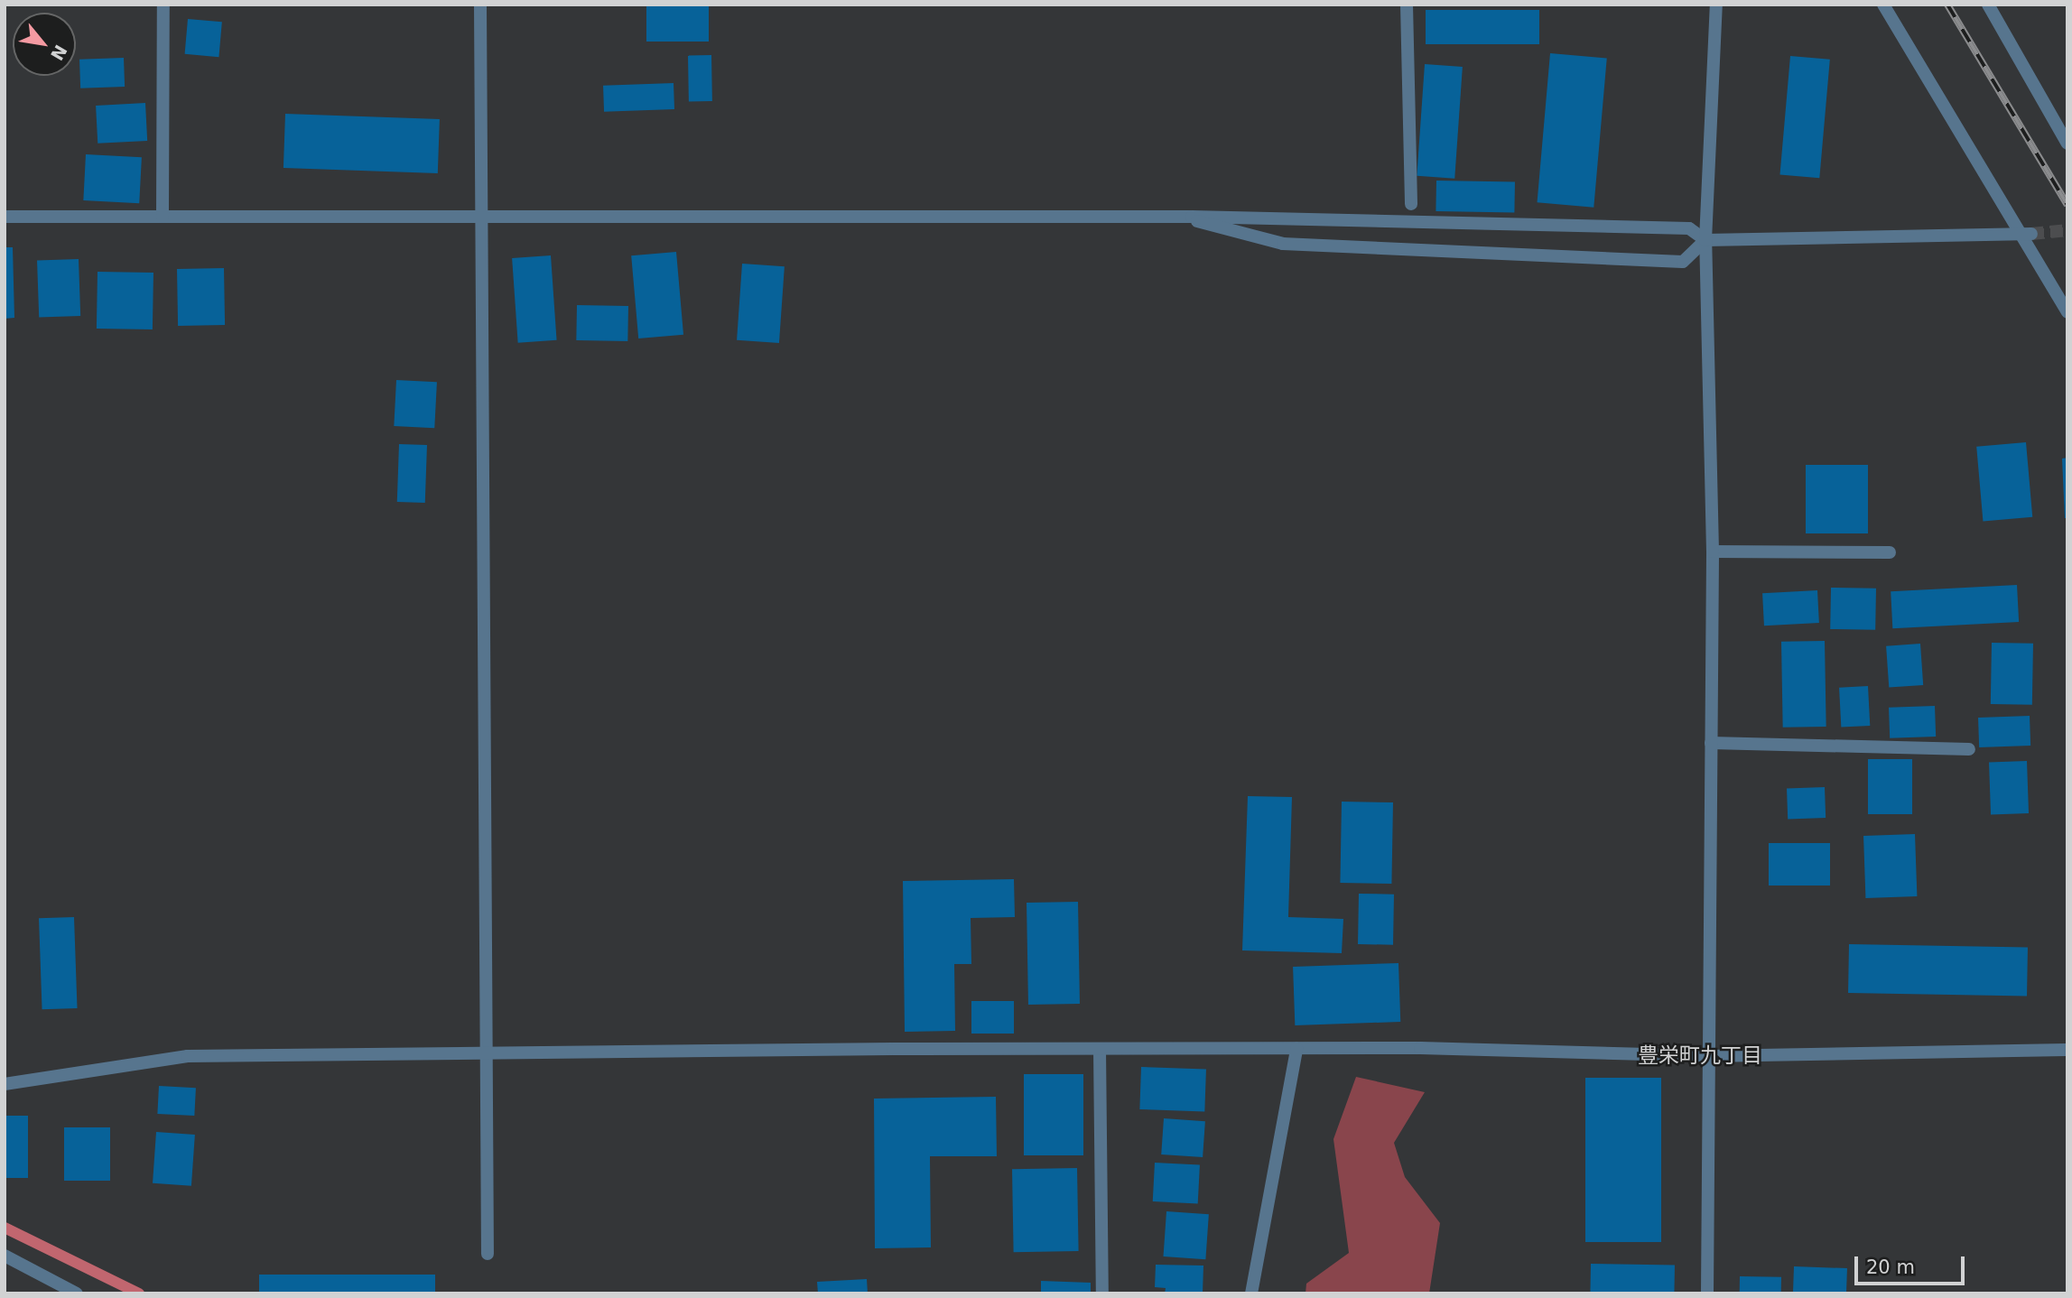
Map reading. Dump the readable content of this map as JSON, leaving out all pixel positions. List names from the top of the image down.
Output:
{
  "districts": ["豊栄町九丁目"],
  "scale_bar": "20 m",
  "north": "bottom right"
}
